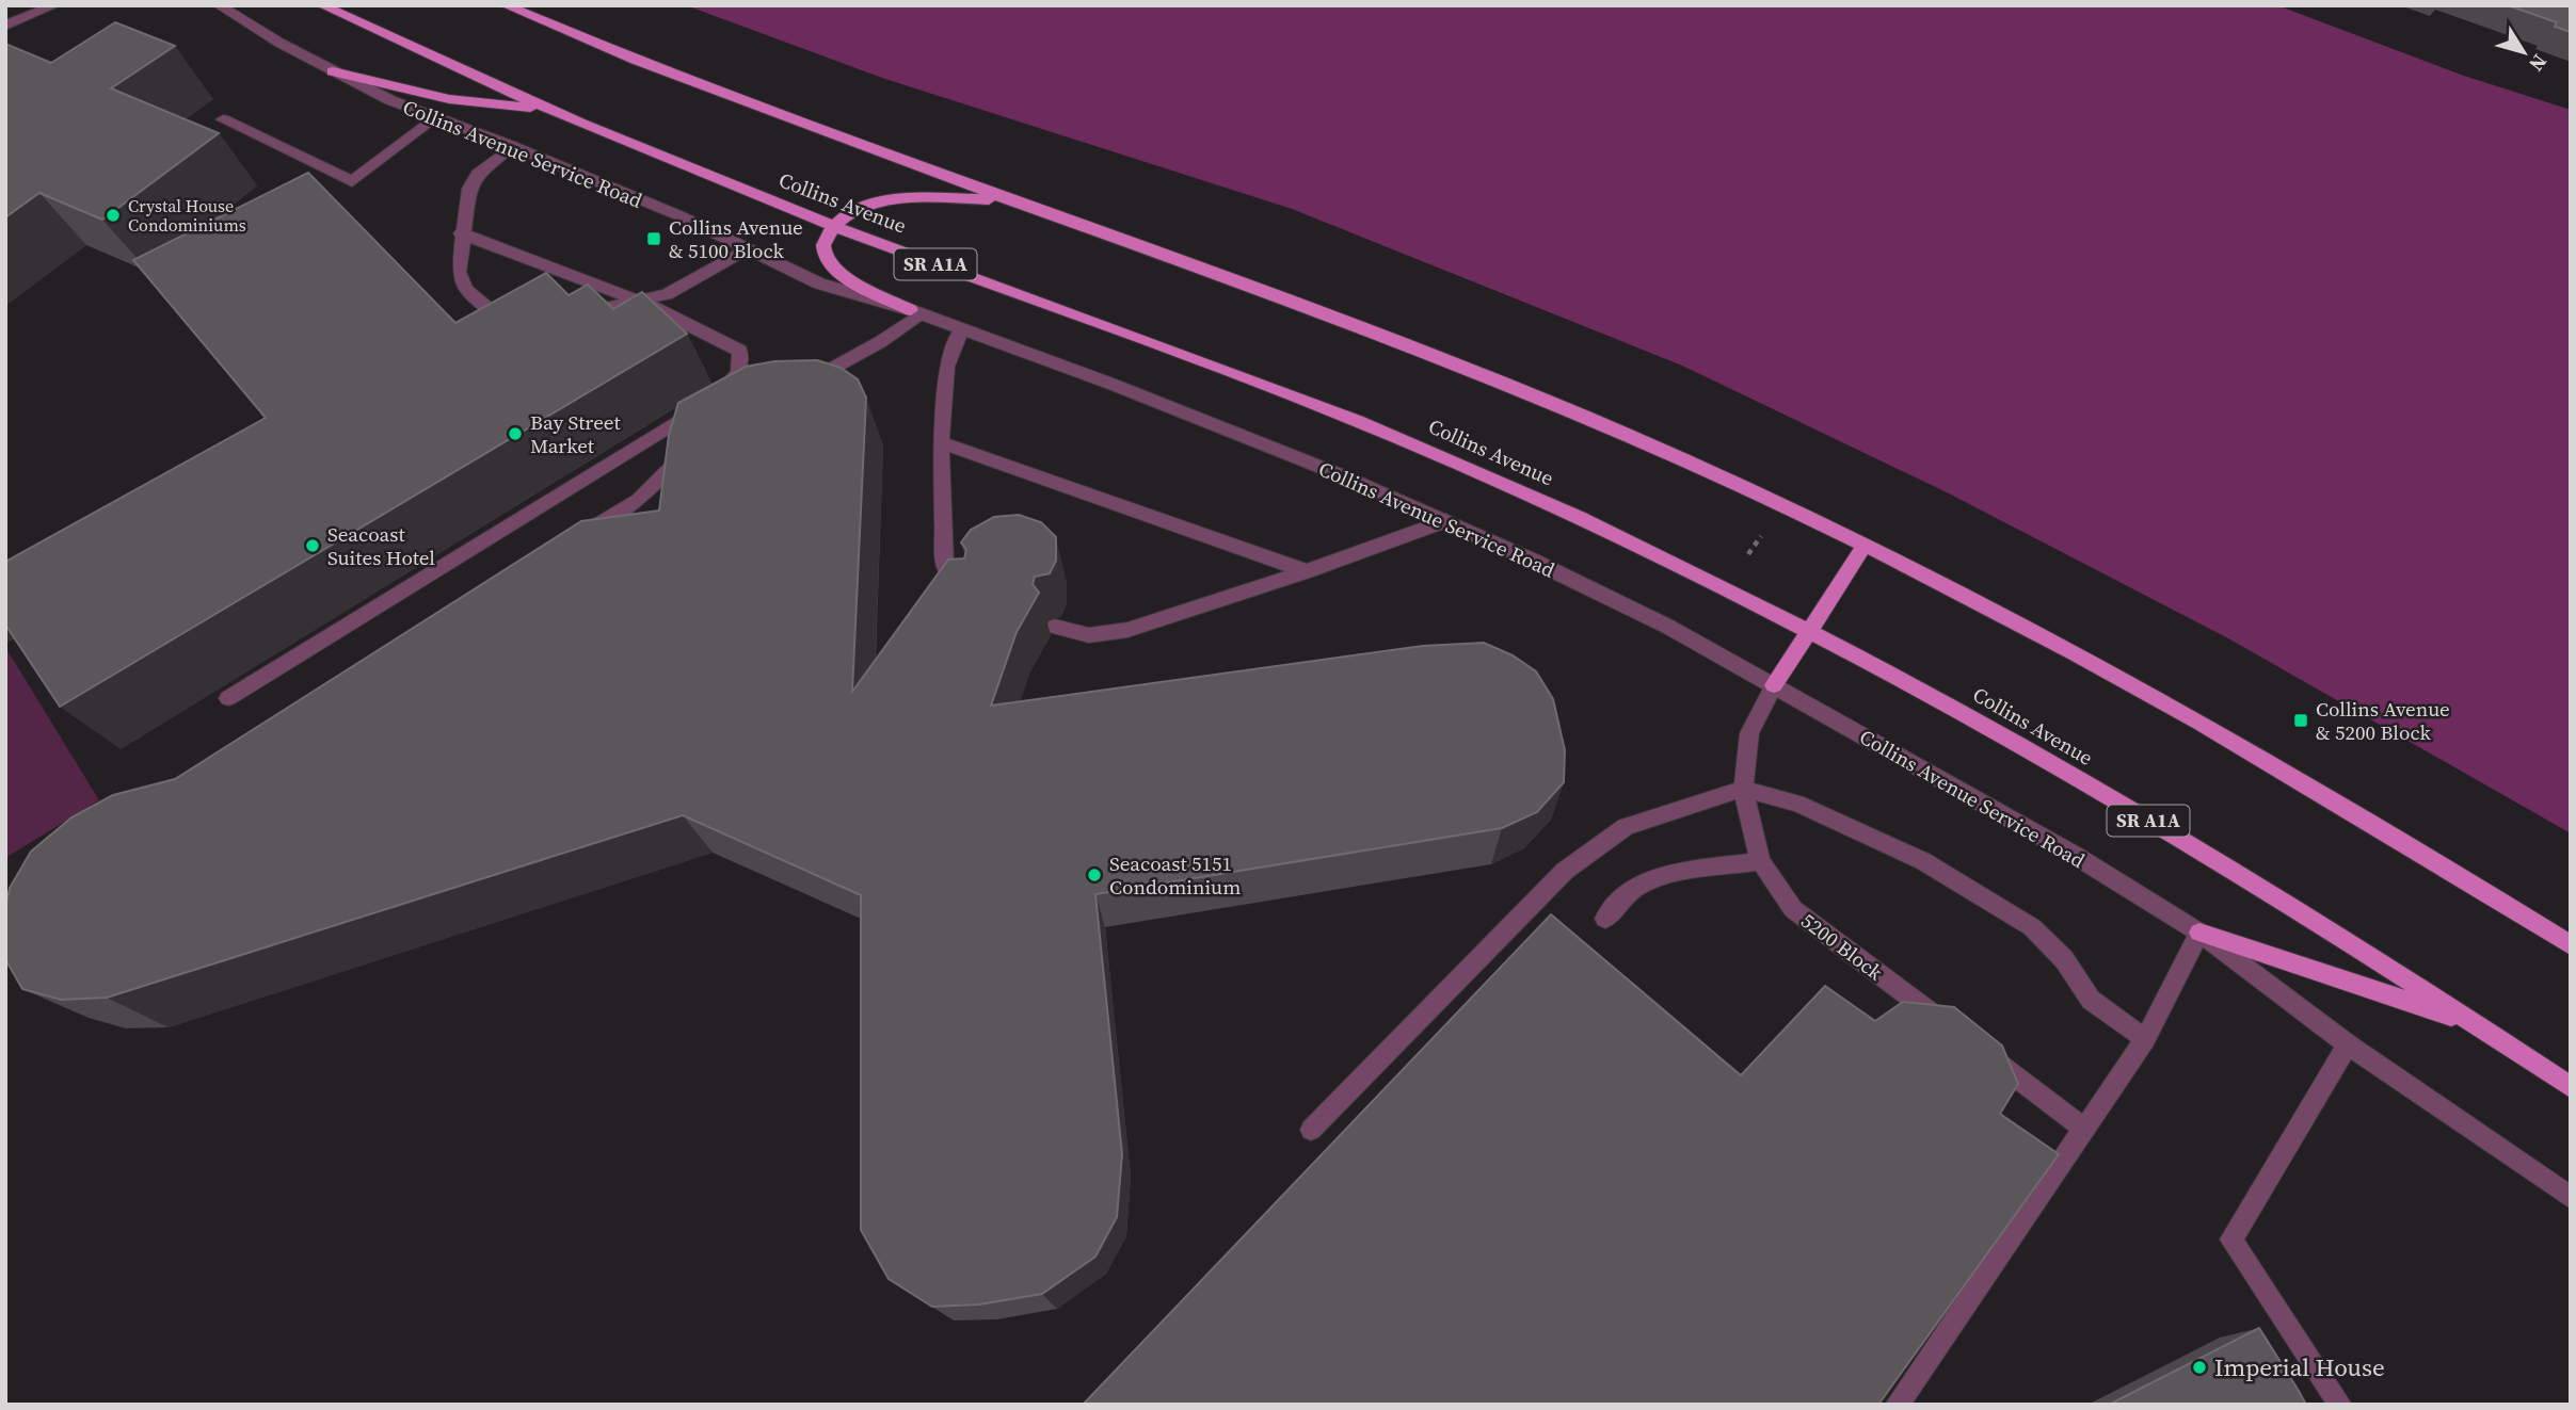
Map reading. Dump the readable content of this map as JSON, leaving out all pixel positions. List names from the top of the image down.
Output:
{
  "streets": {
    "main road": ["Collins Avenue", "SR A1A"],
    "street": ["Collins Avenue Service Road", "5200 Block"]
  },
  "crossings": [
    ["Collins Avenue Service Road", "5200 Block"]
  ],
  "places": {
    "other": [
      "Crystal House Condominiums",
      "Bay Street Market",
      "Seacoast Suites Hotel",
      "Seacoast 5151 Condominium",
      "Imperial House"
    ],
    "transit": ["Collins Avenue & 5100 Block", "Collins Avenue & 5200 Block"]
  },
  "north": "bottom right"
}
